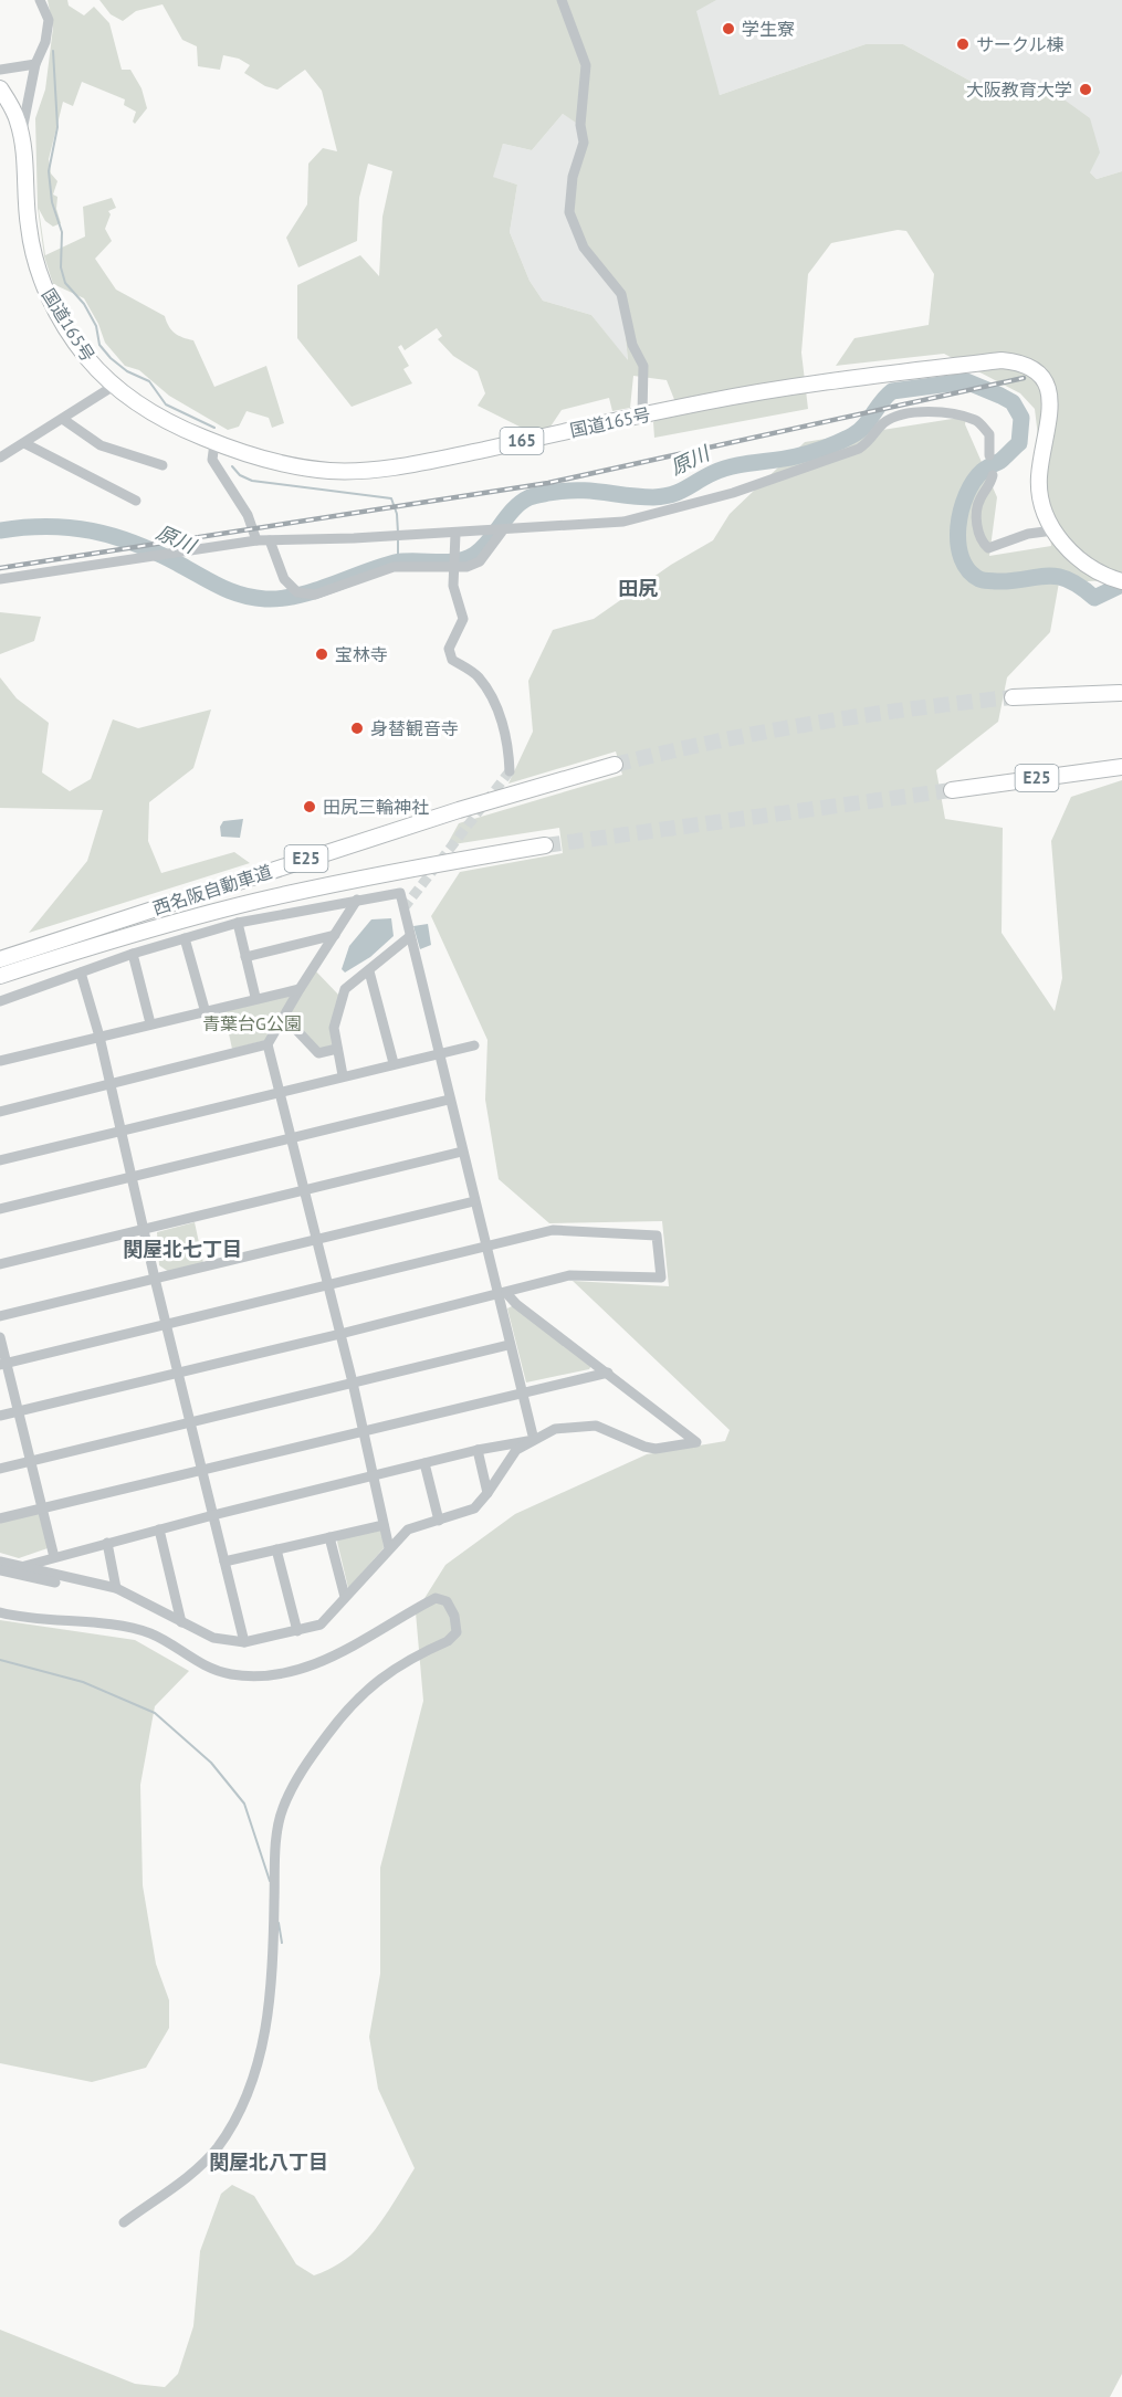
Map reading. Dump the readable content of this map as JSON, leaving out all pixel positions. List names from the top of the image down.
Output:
{
  "streets": {
    "highway": [
      "国道165号",
      "165",
      "E25",
      "西名阪自動車道"
    ]
  },
  "districts": ["田尻", "関屋北七丁目", "関屋北八丁目"],
  "water": ["原川"],
  "parks": ["青葉台G公園"],
  "places": [
    "学生寮",
    "サークル棟",
    "大阪教育大学",
    "宝林寺",
    "身替観音寺",
    "田尻三輪神社"
  ]
}
